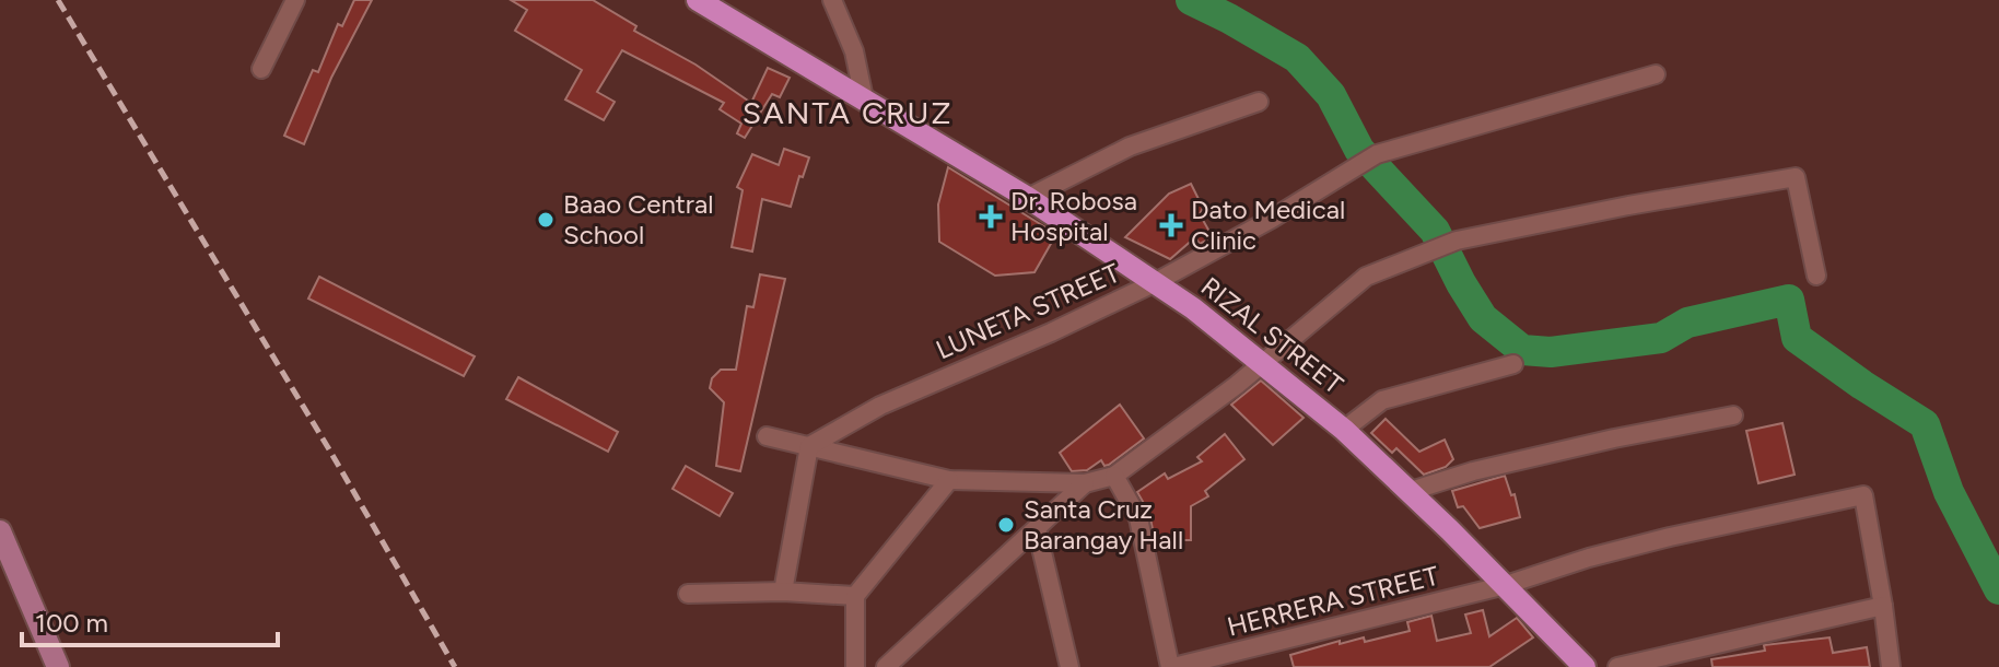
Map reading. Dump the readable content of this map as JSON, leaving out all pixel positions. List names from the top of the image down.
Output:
{
  "streets": {
    "main road": ["RIZAL STREET"],
    "street": ["LUNETA STREET", "HERRERA STREET"]
  },
  "crossings": [
    ["LUNETA STREET", "RIZAL STREET"],
    ["RIZAL STREET", "HERRERA STREET"]
  ],
  "districts": ["SANTA CRUZ"],
  "places": {
    "health": ["Dr. Robosa Hospital", "Dato Medical Clinic"],
    "other": ["Baao Central School", "Santa Cruz Barangay Hall"]
  },
  "scale_bar": "100 m"
}
